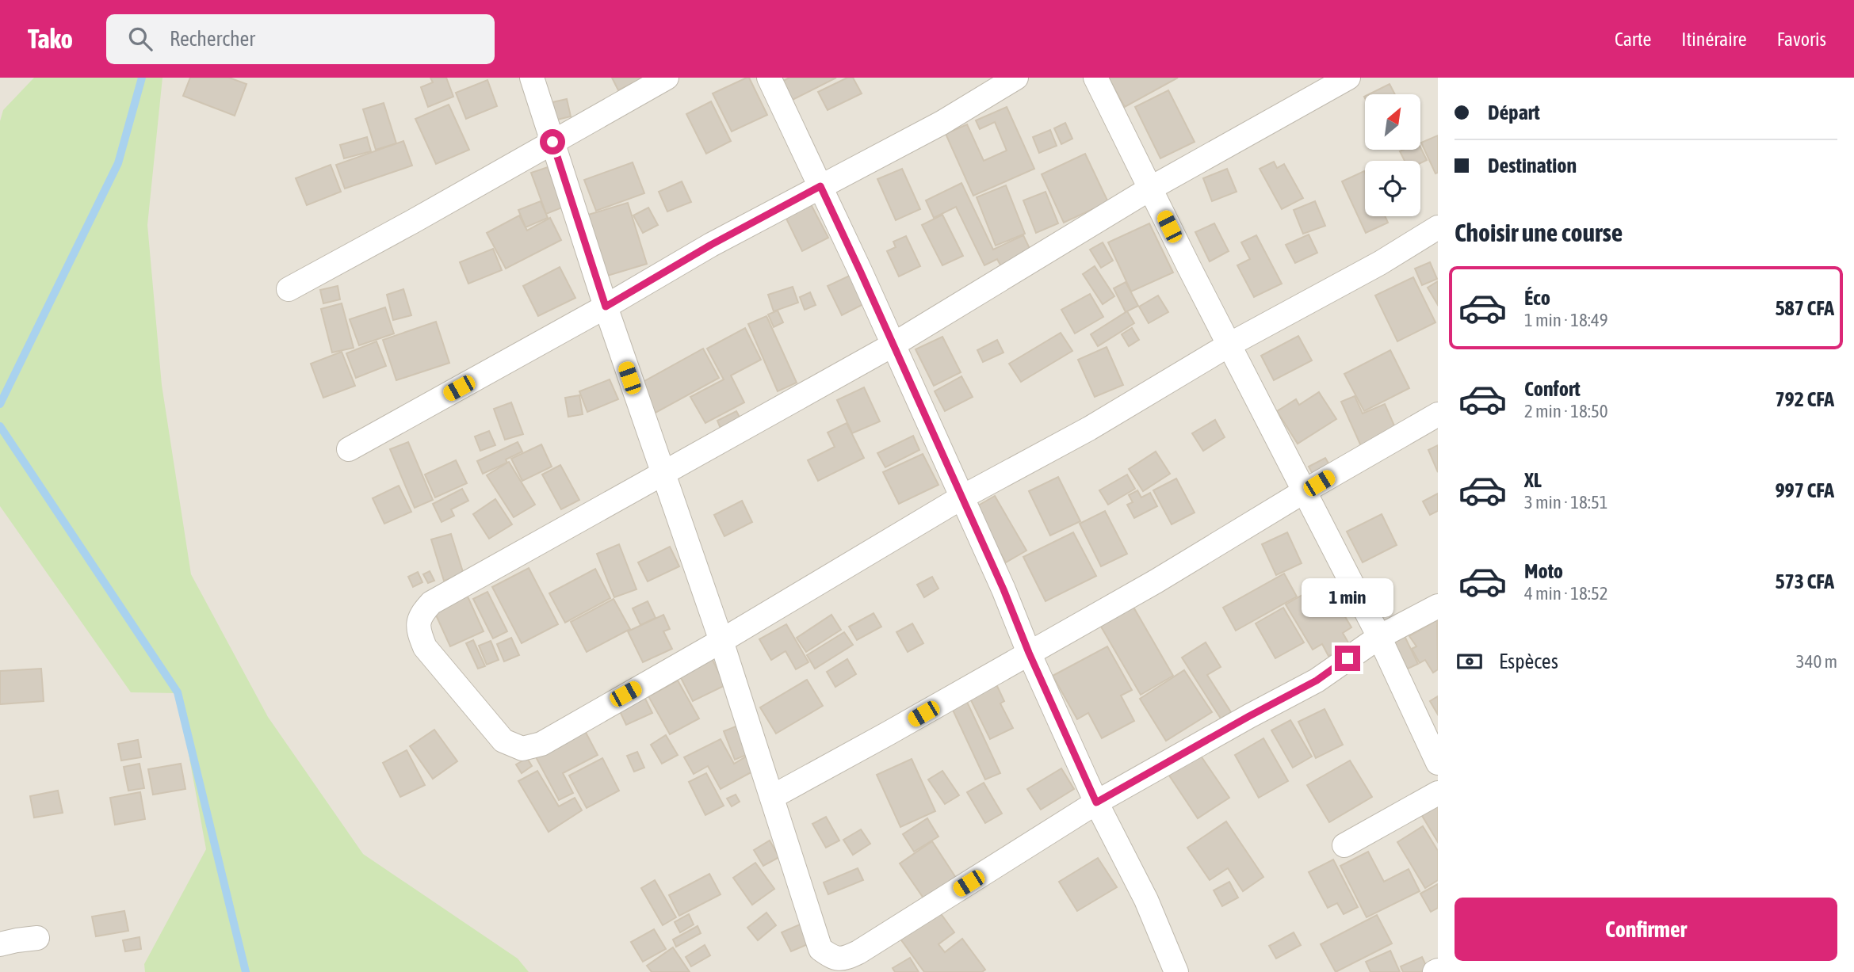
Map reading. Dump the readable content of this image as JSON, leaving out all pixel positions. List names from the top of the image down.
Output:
{
  "north": "top right",
  "page": {
    "header": "Tako",
    "search": "Rechercher",
    "nav": ["Carte", "Itinéraire", "Favoris"],
    "banner": ["Départ", "Destination"],
    "heading": "Choisir une course",
    "list": [
      {
        "name": "Éco",
        "note": "1 min · 18:49",
        "value": "587 CFA"
      },
      {
        "name": "Confort",
        "note": "2 min · 18:50",
        "value": "792 CFA"
      },
      {
        "name": "XL",
        "note": "3 min · 18:51",
        "value": "997 CFA"
      },
      {
        "name": "Moto",
        "note": "4 min · 18:52",
        "value": "573 CFA"
      }
    ],
    "bubble": "1 min",
    "pay": ["Espèces", "340 m"],
    "buttons": "Confirmer"
  }
}
